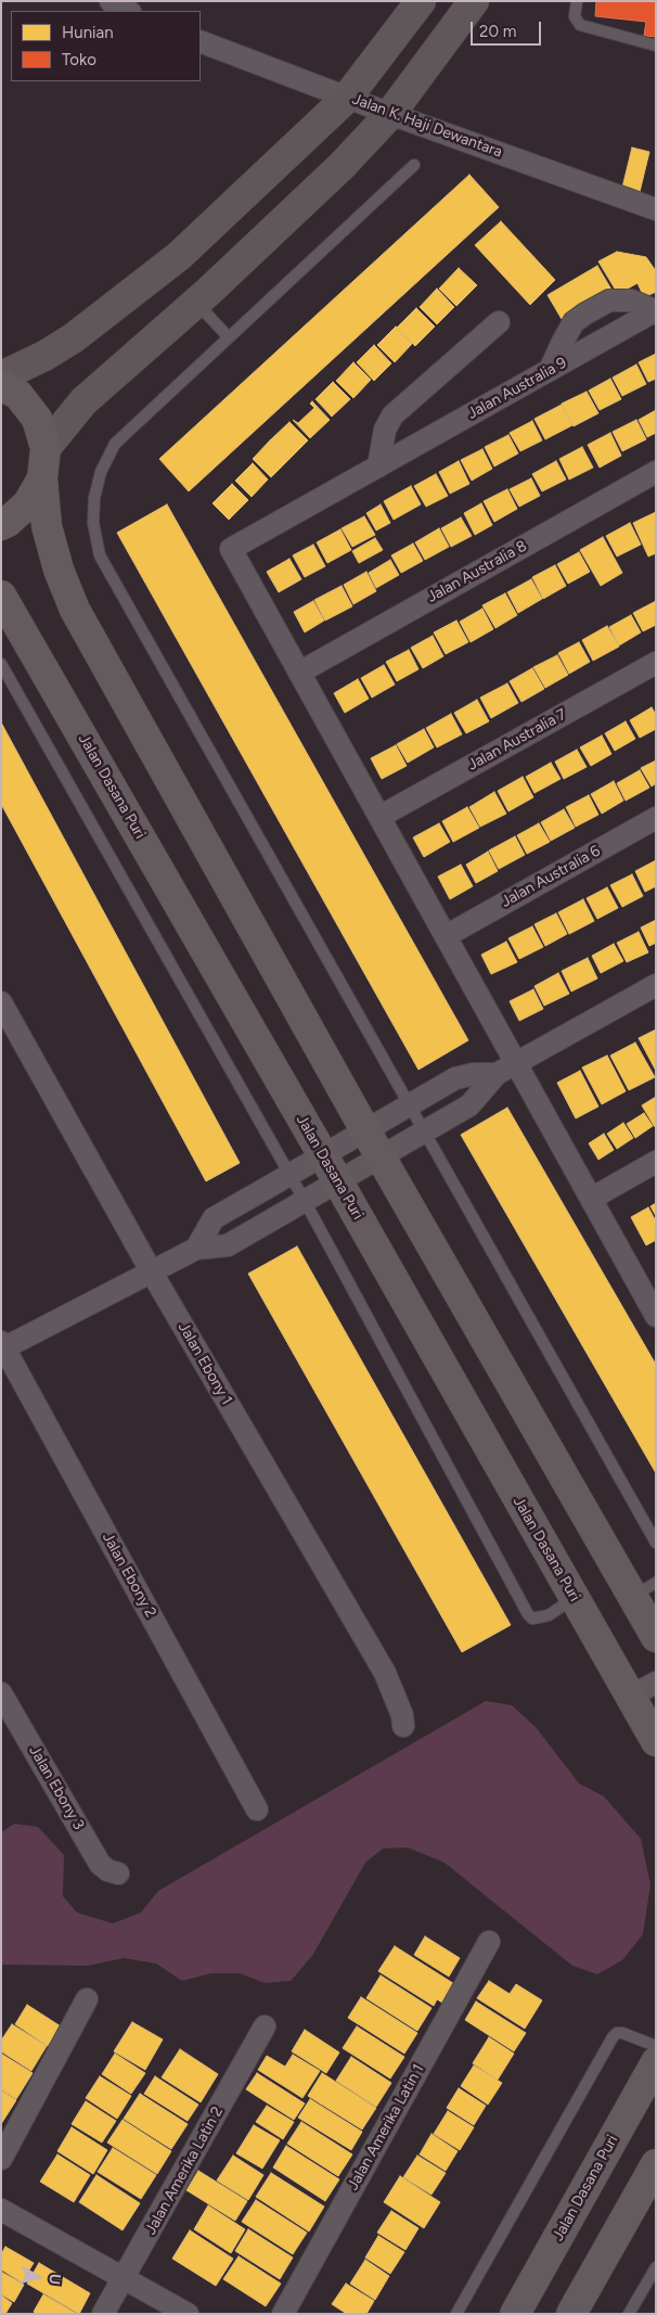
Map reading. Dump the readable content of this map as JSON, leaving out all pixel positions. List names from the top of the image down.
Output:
{
  "streets": {
    "main road": ["Jalan Dasana Puri"],
    "street": [
      "Jalan K. Haji Dewantara",
      "Jalan Australia 9",
      "Jalan Australia 8",
      "Jalan Australia 7",
      "Jalan Australia 6",
      "Jalan Ebony 1",
      "Jalan Ebony 2",
      "Jalan Ebony 3",
      "Jalan Amerika Latin 1",
      "Jalan Amerika Latin 2"
    ]
  },
  "crossings": [
    ["Jalan Australia 9", "Jalan Australia 8"]
  ],
  "legend": ["Hunian", "Toko"],
  "scale_bar": "20 m",
  "north": "right"
}
